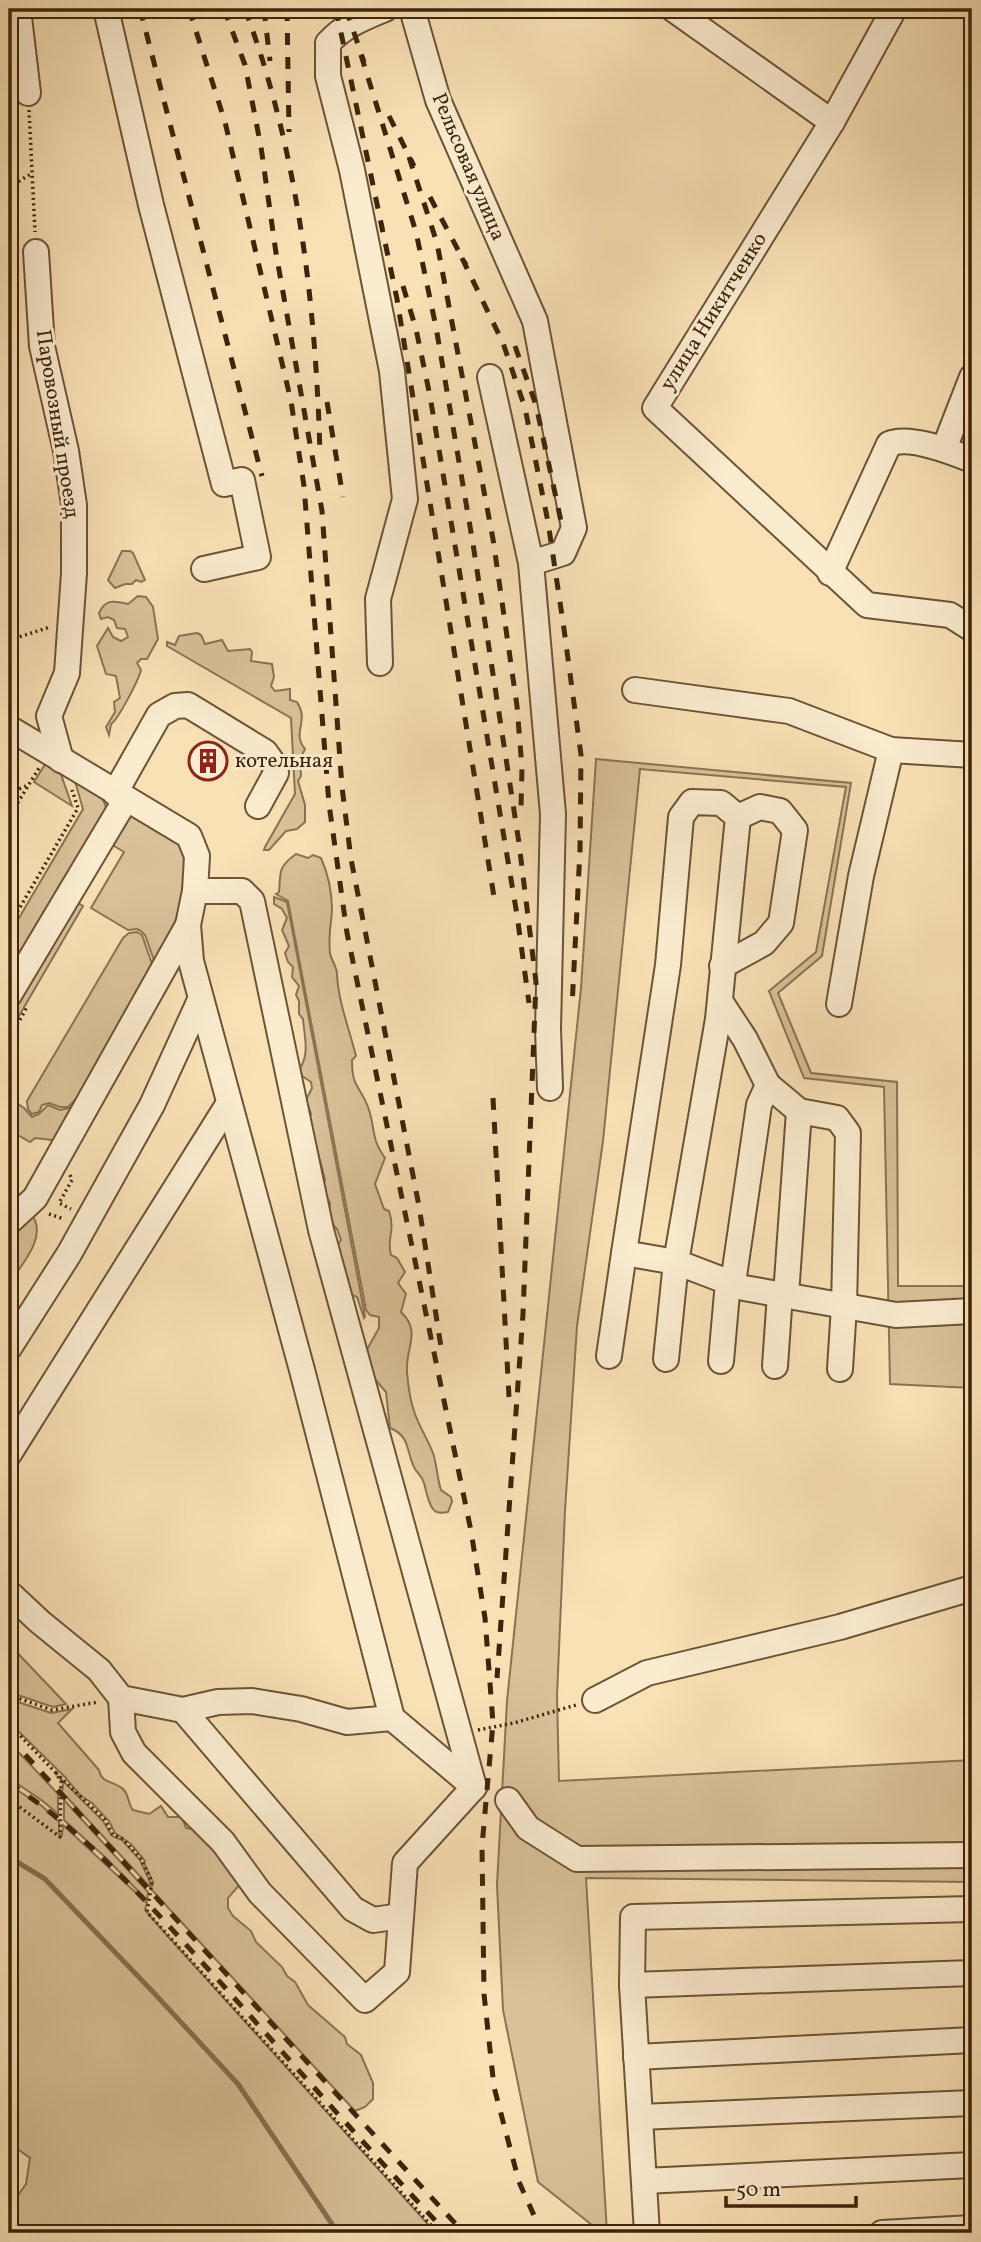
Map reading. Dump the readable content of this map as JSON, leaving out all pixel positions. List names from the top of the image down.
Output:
{
  "streets": {
    "street": ["Рельсовая улица", "улица Никитченко", "Паровозный проезд"]
  },
  "places": {
    "building": ["котельная"]
  },
  "scale_bar": "50 m"
}
